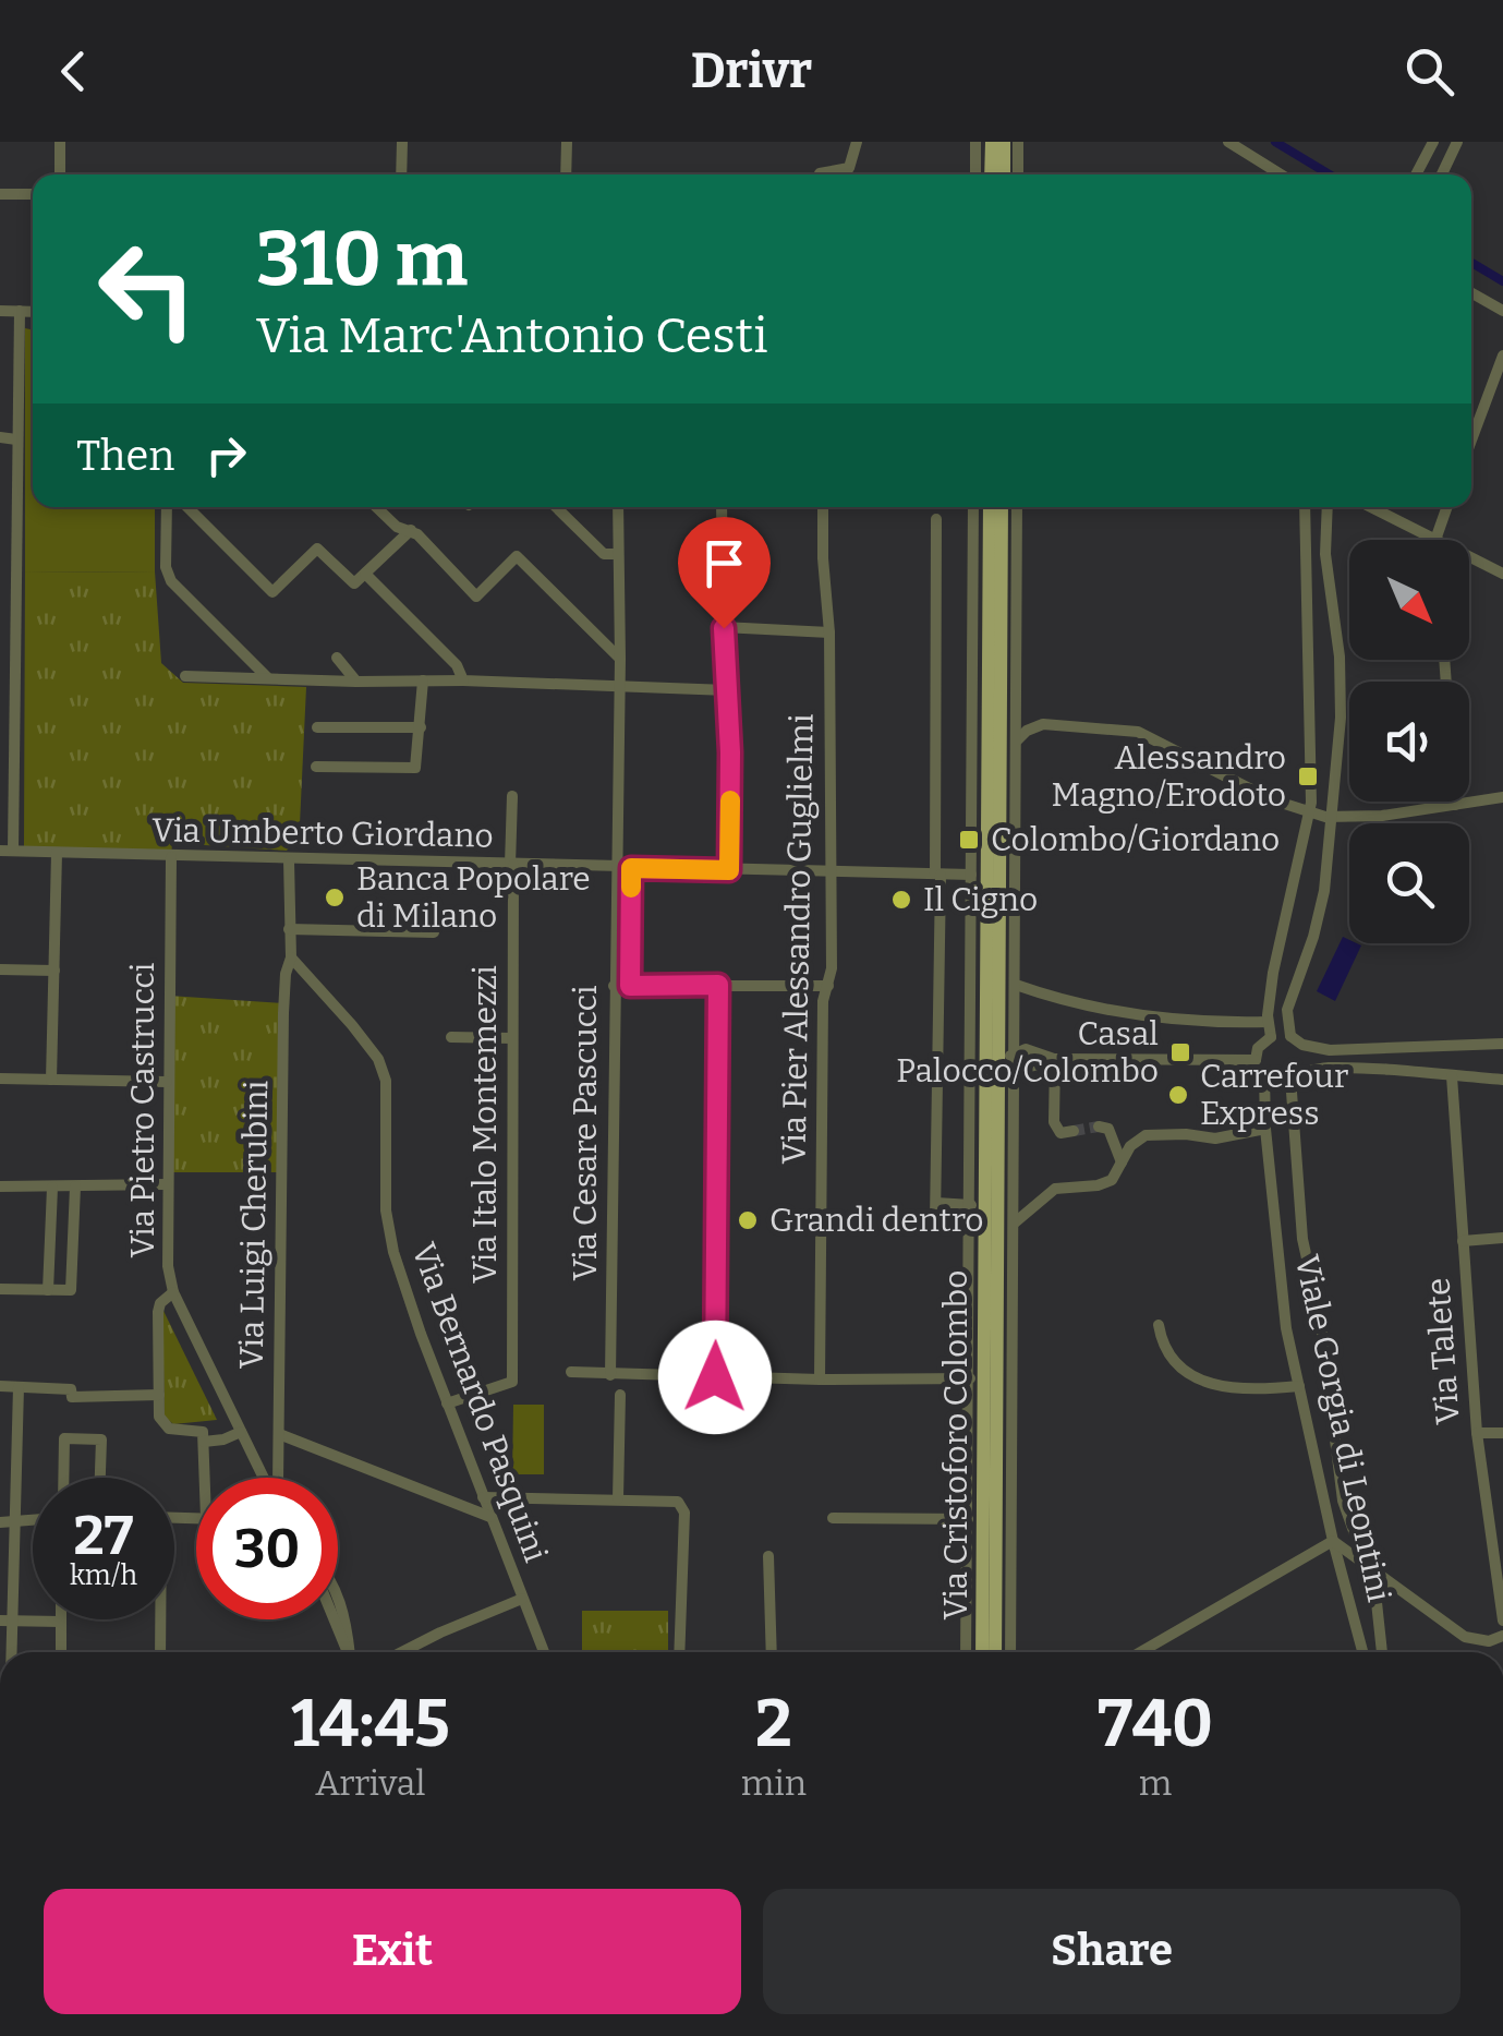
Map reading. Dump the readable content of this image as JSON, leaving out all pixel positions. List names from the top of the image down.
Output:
{
  "streets": {
    "main road": ["Via Cristoforo Colombo"],
    "street": [
      "Via Umberto Giordano",
      "Via Pier Alessandro Guglielmi",
      "Via Pietro Castrucci",
      "Via Italo Montemezzi",
      "Via Cesare Pascucci",
      "Via Luigi Cherubini",
      "Via Talete",
      "Via Bernardo Pasquini",
      "Viale Gorgia di Leontini"
    ]
  },
  "crossings": [
    ["Via Umberto Giordano", "Via Pier Alessandro Guglielmi"],
    ["Via Umberto Giordano", "Via Pietro Castrucci"],
    ["Via Umberto Giordano", "Via Italo Montemezzi"],
    ["Via Umberto Giordano", "Via Cesare Pascucci"],
    ["Via Umberto Giordano", "Via Cristoforo Colombo"],
    ["Via Italo Montemezzi", "Via Bernardo Pasquini"],
    ["Via Luigi Cherubini", "Via Bernardo Pasquini"]
  ],
  "places": {
    "transit": ["Alessandro Magno/Erodoto", "Colombo/Giordano", "Casal Palocco/Colombo"],
    "other": [
      "Banca Popolare di Milano",
      "Il Cigno",
      "Carrefour Express",
      "Grandi dentro"
    ]
  },
  "north": "bottom right",
  "page": {
    "header": "Drivr",
    "turn": ["310 m", "Via Marc'Antonio Cesti"],
    "then": "Then",
    "speed": "27 km/h",
    "limit": "30",
    "eta": [
      "14:45",
      "Arrival",
      "2",
      "min",
      "740",
      "m"
    ],
    "buttons": ["Exit", "Share"]
  }
}
